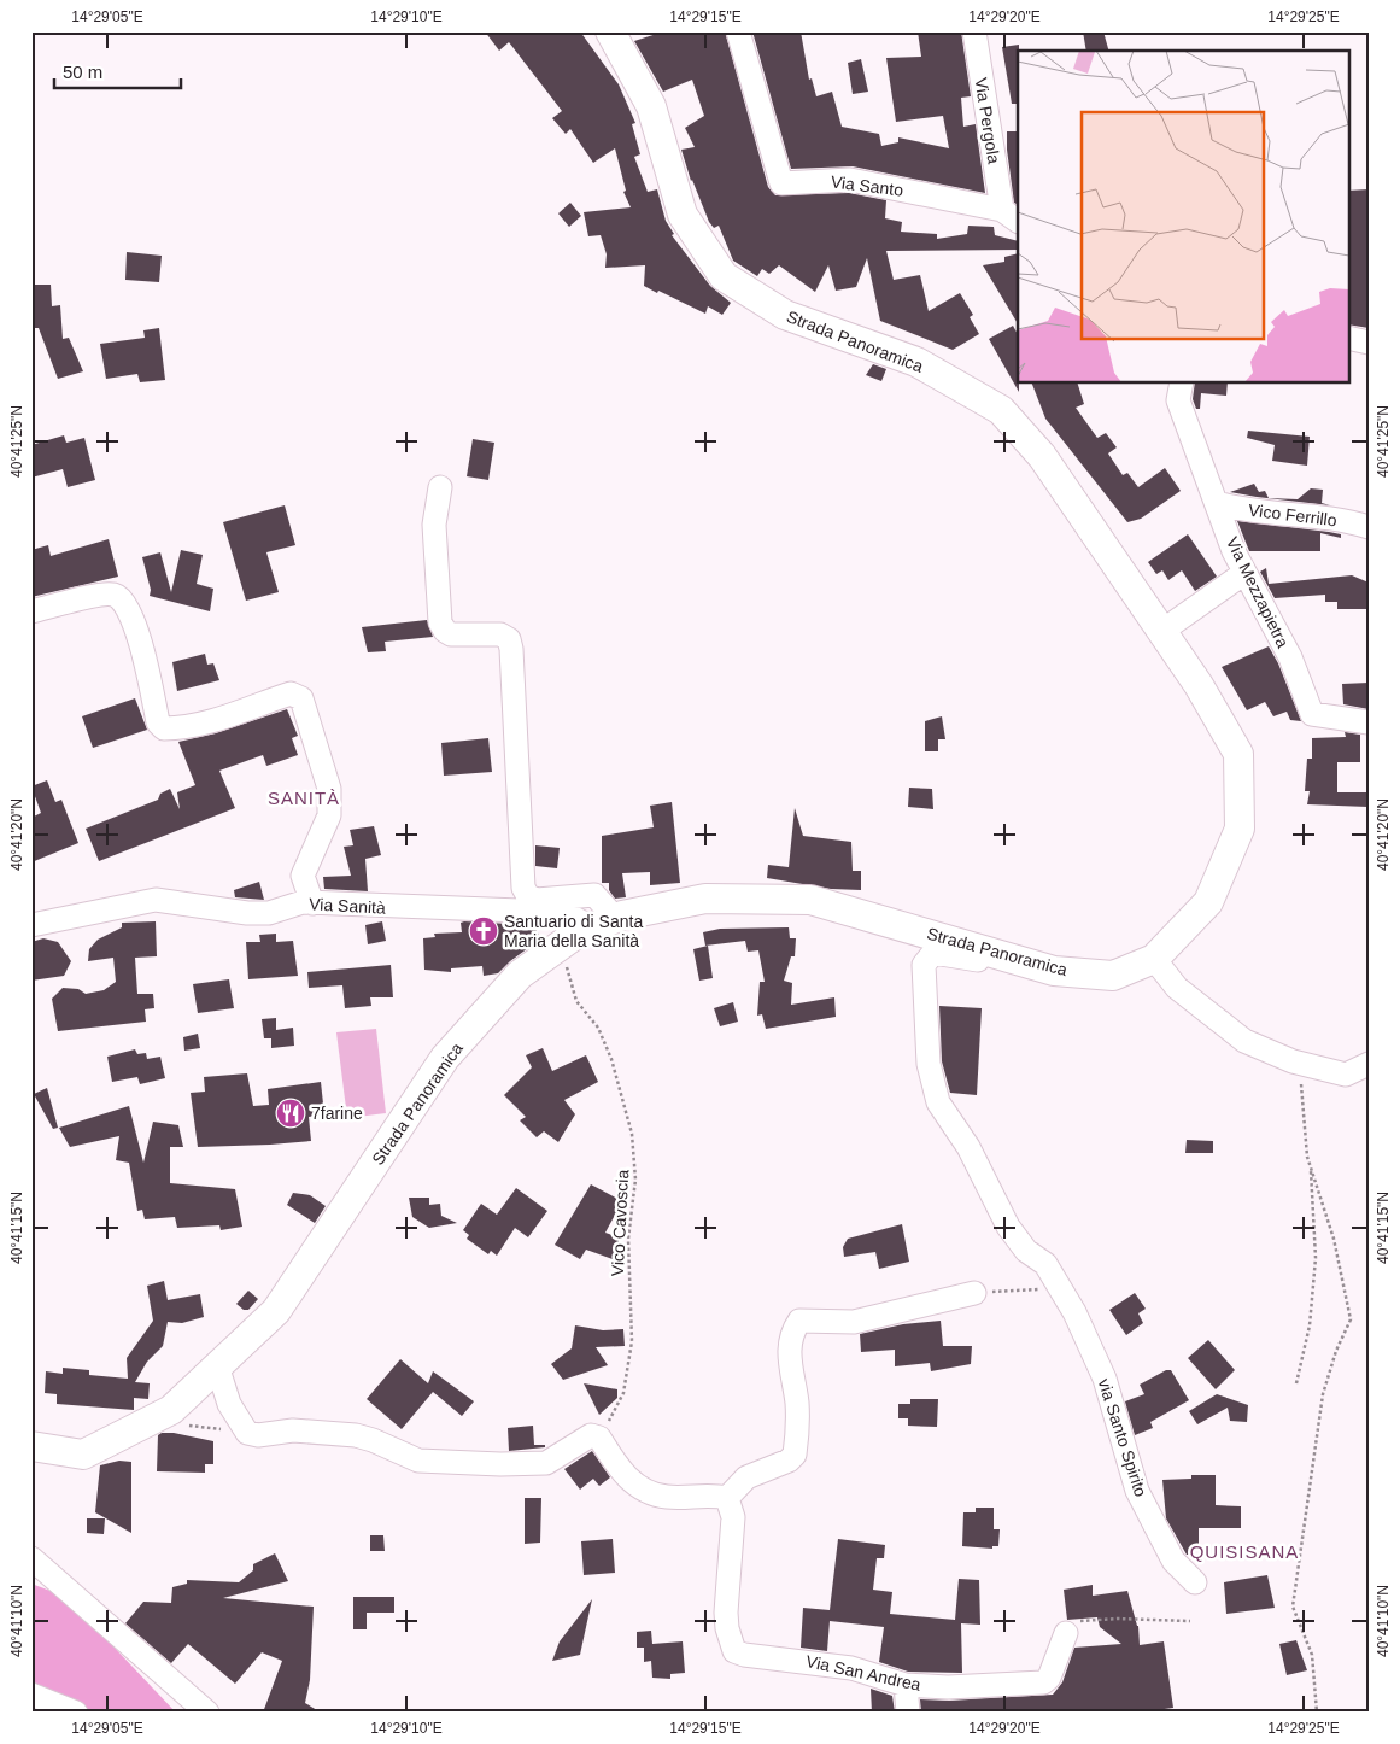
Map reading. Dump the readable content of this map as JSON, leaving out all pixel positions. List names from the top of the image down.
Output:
{
  "streets": {
    "main road": ["Strada Panoramica"],
    "street": [
      "Via Pergola",
      "Via Santo",
      "Vico Ferrillo",
      "Via Mezzapietra",
      "Via Sanità",
      "via Santo Spirito",
      "Via San Andrea"
    ],
    "path": ["Vico Cavoscia"]
  },
  "crossings": [
    ["Via Pergola", "Via Santo"],
    ["Strada Panoramica", "Via Sanità"],
    ["Strada Panoramica", "Vico Cavoscia"],
    ["Strada Panoramica", "via Santo Spirito"],
    ["Vico Ferrillo", "Via Mezzapietra"]
  ],
  "districts": ["SANITÀ", "QUISISANA"],
  "places": {
    "church": ["Santuario di Santa Maria della Sanità"],
    "restaurant": ["7farine"]
  },
  "scale_bar": "50 m",
  "coordinates": [
    "14°29'05\"E",
    "14°29'10\"E",
    "14°29'15\"E",
    "14°29'20\"E",
    "14°29'25\"E",
    "40°41'25\"N",
    "40°41'20\"N",
    "40°41'15\"N",
    "40°41'10\"N"
  ]
}
